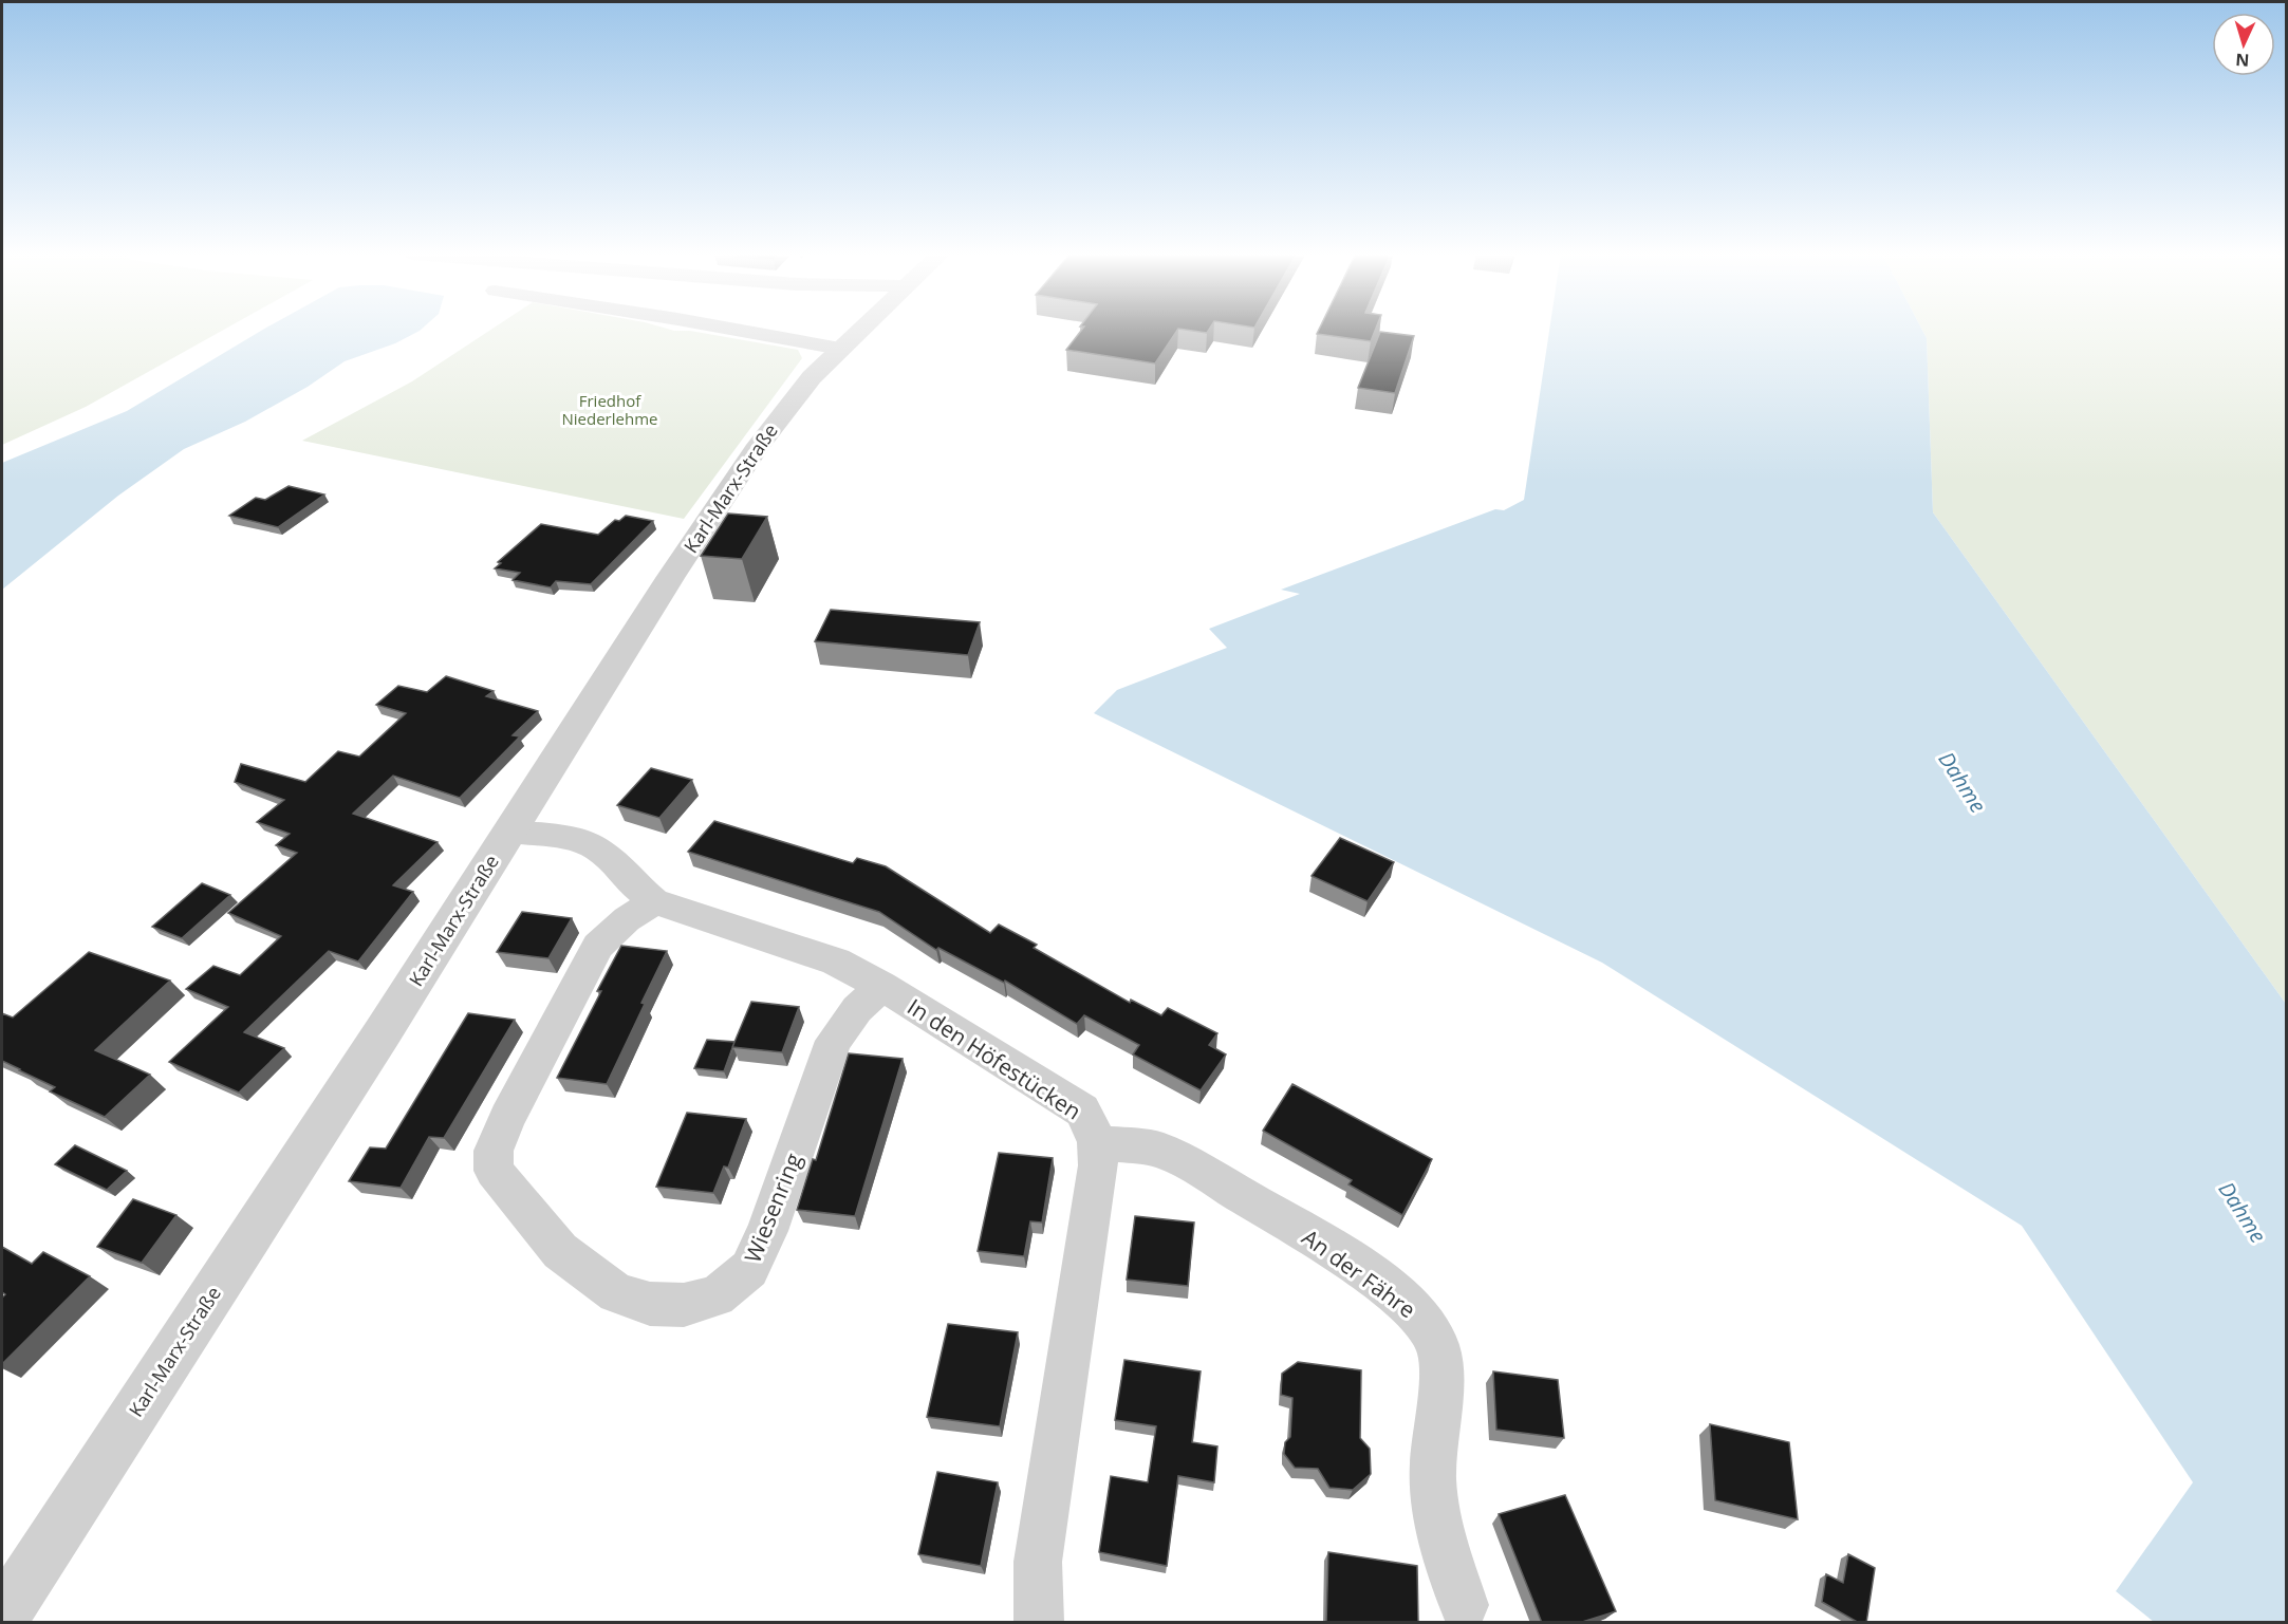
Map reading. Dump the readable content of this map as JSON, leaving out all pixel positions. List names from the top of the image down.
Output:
{
  "streets": {
    "street": [
      "Karl-Marx-Straße",
      "In den Höfestücken",
      "Wiesenring",
      "An der Fähre"
    ]
  },
  "crossings": [
    ["Karl-Marx-Straße", "In den Höfestücken"],
    ["In den Höfestücken", "Wiesenring"],
    ["In den Höfestücken", "An der Fähre"]
  ],
  "water": ["Dahme"],
  "parks": ["Friedhof Niederlehme"],
  "north": "bottom"
}
